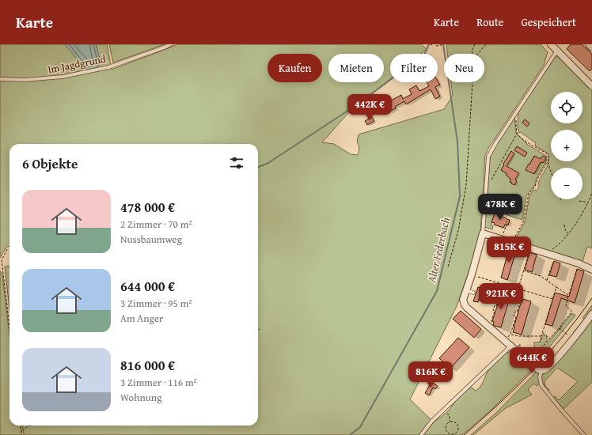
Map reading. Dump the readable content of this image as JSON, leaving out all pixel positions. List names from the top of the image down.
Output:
{
  "streets": {
    "lane": ["Im Jagdgrund"]
  },
  "water": ["Alter Federbach"],
  "page": {
    "header": "Karte",
    "nav": ["Karte", "Route", "Gespeichert"],
    "chip": [
      "Kaufen",
      "Mieten",
      "Filter",
      "Neu"
    ],
    "map_buttons": ["+", "−"],
    "price": [
      "442K €",
      "478K €",
      "815K €",
      "921K €",
      "644K €",
      "816K €"
    ],
    "heading": "6 Objekte",
    "list": [
      {
        "name": "478 000 €",
        "note": "2 Zimmer · 70 m² · Nussbaumweg"
      },
      {
        "name": "644 000 €",
        "note": "3 Zimmer · 95 m² · Am Anger"
      },
      {
        "name": "816 000 €",
        "note": "3 Zimmer · 116 m² · Wohnung"
      }
    ]
  }
}
